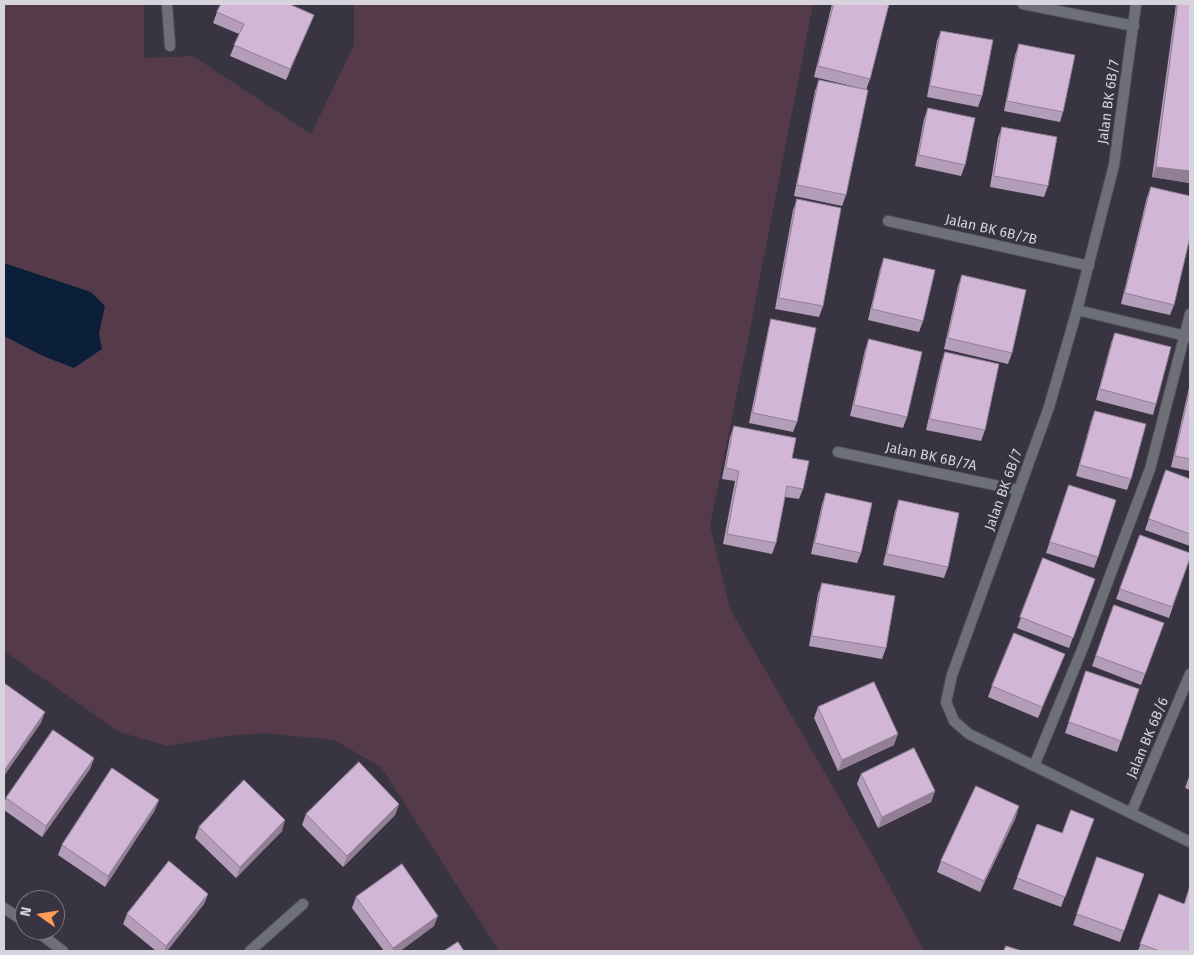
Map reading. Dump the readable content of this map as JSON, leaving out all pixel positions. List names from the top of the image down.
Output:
{
  "streets": {
    "street": [
      "Jalan BK 6B/7",
      "Jalan BK 6B/7B",
      "Jalan BK 6B/7A",
      "Jalan BK 6B/6"
    ]
  },
  "crossings": [
    ["Jalan BK 6B/7", "Jalan BK 6B/7B"],
    ["Jalan BK 6B/7", "Jalan BK 6B/7A"],
    ["Jalan BK 6B/7", "Jalan BK 6B/6"]
  ],
  "north": "left"
}
